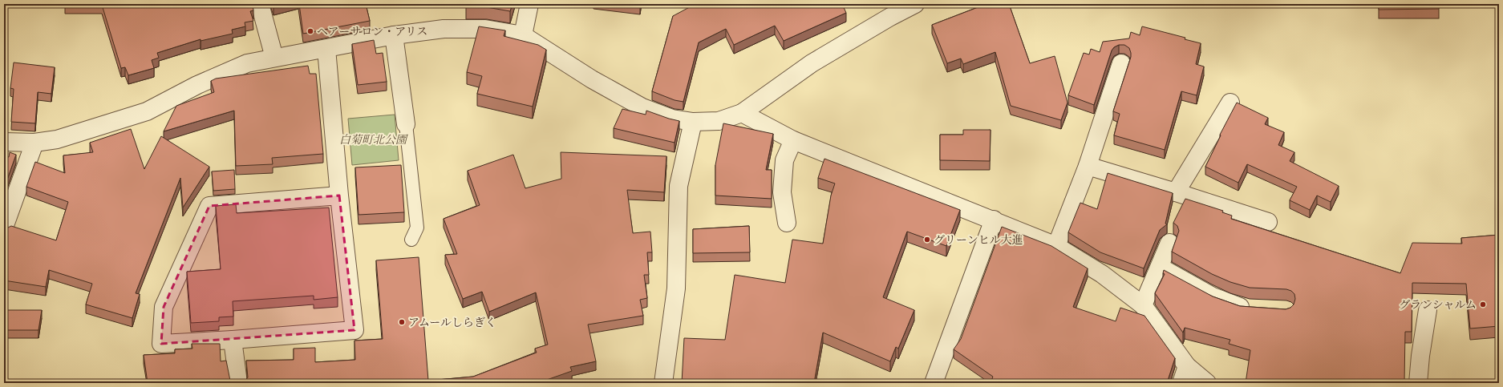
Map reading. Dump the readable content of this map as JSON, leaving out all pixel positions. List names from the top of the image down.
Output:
{
  "parks": ["白菊町北公園"],
  "places": [
    "ヘアーサロン・アリス",
    "グリーンヒル大進",
    "グランシャルム",
    "アムールしらぎく"
  ]
}
